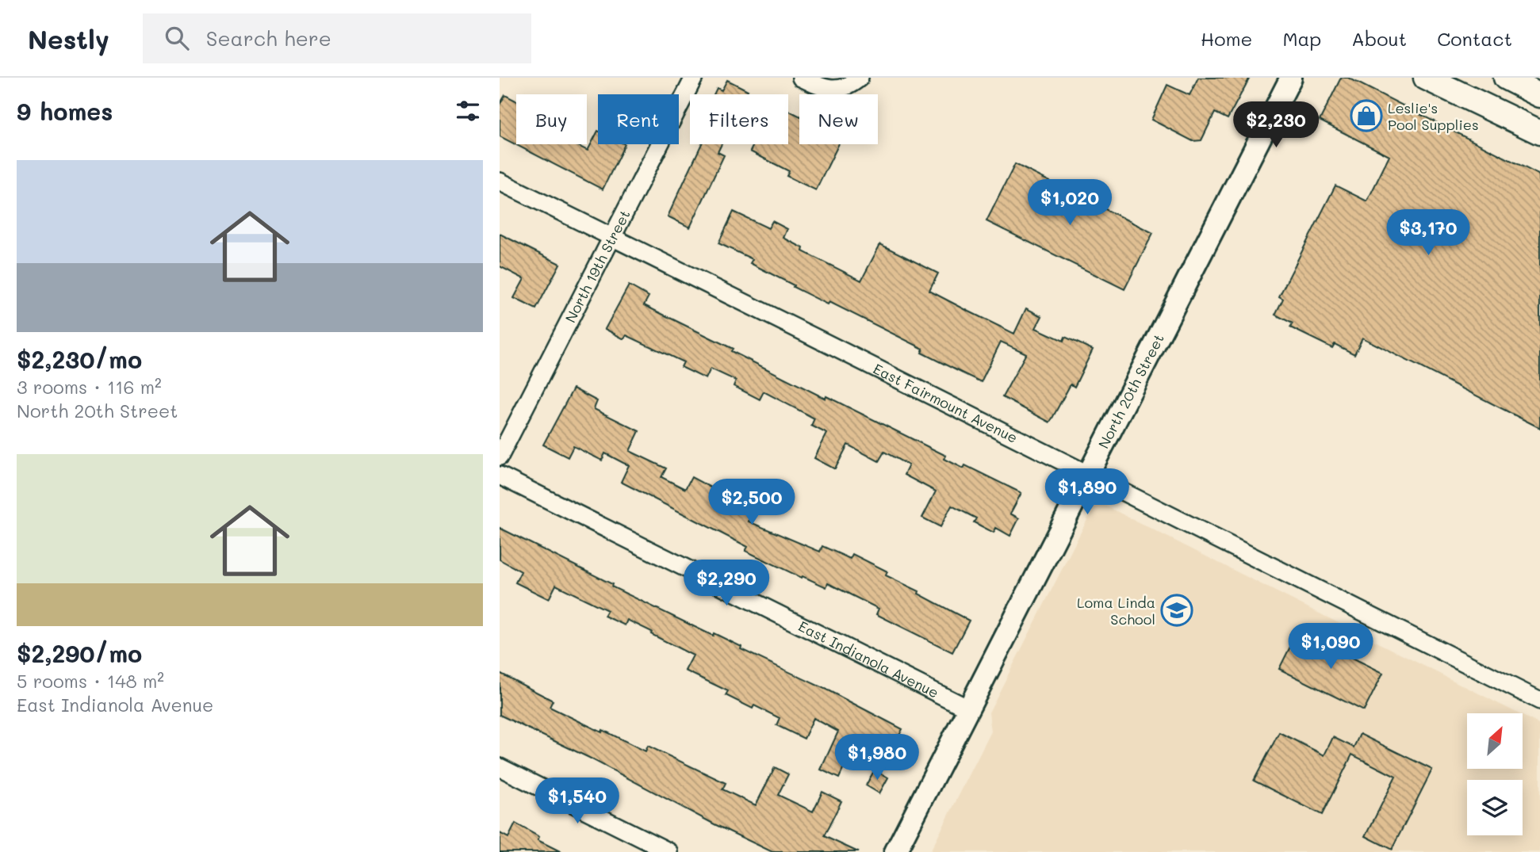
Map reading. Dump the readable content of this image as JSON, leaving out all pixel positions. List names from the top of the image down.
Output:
{
  "streets": {
    "street": [
      "North 19th Street",
      "North 20th Street",
      "East Fairmount Avenue",
      "East Indianola Avenue"
    ]
  },
  "crossings": [
    ["North 19th Street", "East Fairmount Avenue"],
    ["North 20th Street", "East Fairmount Avenue"],
    ["North 20th Street", "East Indianola Avenue"]
  ],
  "places": {
    "shop": ["Leslie's Pool Supplies"],
    "school or university": ["Loma Linda School"]
  },
  "north": "top right",
  "page": {
    "header": "Nestly",
    "search": "Search here",
    "nav": [
      "Home",
      "Map",
      "About",
      "Contact"
    ],
    "heading": "9 homes",
    "chip": [
      "Buy",
      "Rent",
      "Filters",
      "New"
    ],
    "price": [
      "$2,230",
      "$1,020",
      "$3,170",
      "$1,890",
      "$2,500",
      "$2,290",
      "$1,090",
      "$1,980",
      "$1,540"
    ],
    "list": [
      {
        "name": "$2,230/mo",
        "note": "3 rooms · 116 m² · North 20th Street"
      },
      {
        "name": "$2,290/mo",
        "note": "5 rooms · 148 m² · East Indianola Avenue"
      }
    ]
  }
}
